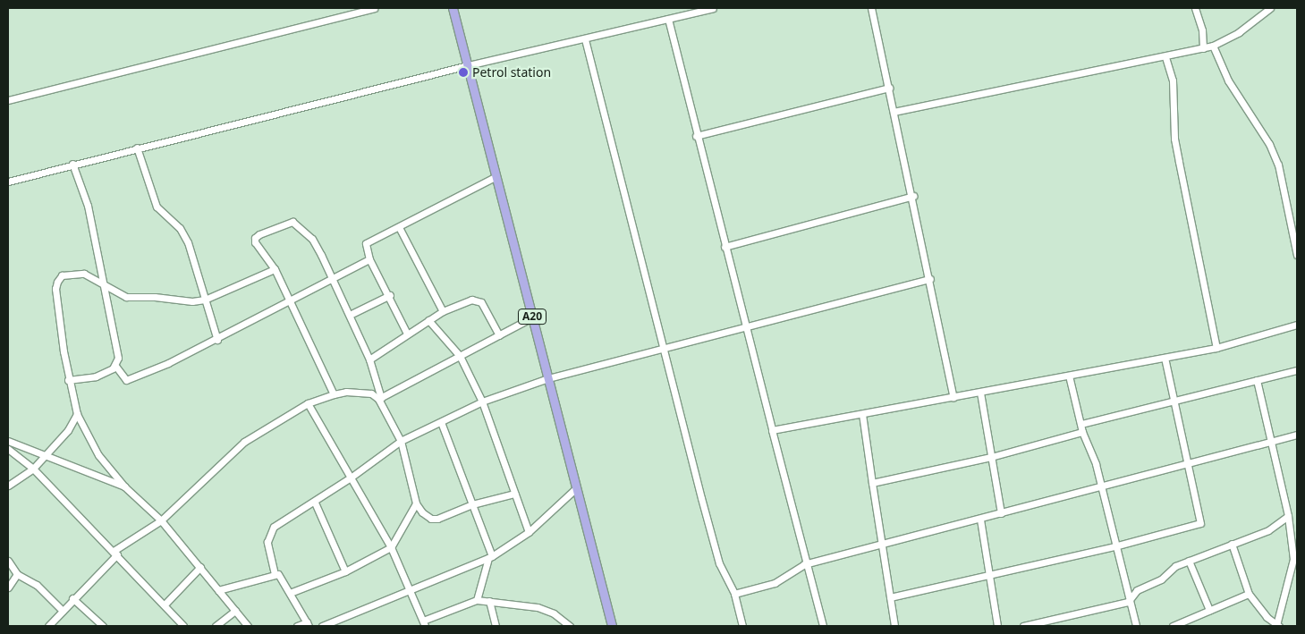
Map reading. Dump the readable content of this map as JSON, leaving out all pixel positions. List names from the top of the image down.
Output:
{
  "streets": {
    "main road": ["A20"]
  },
  "places": ["Petrol station"]
}
